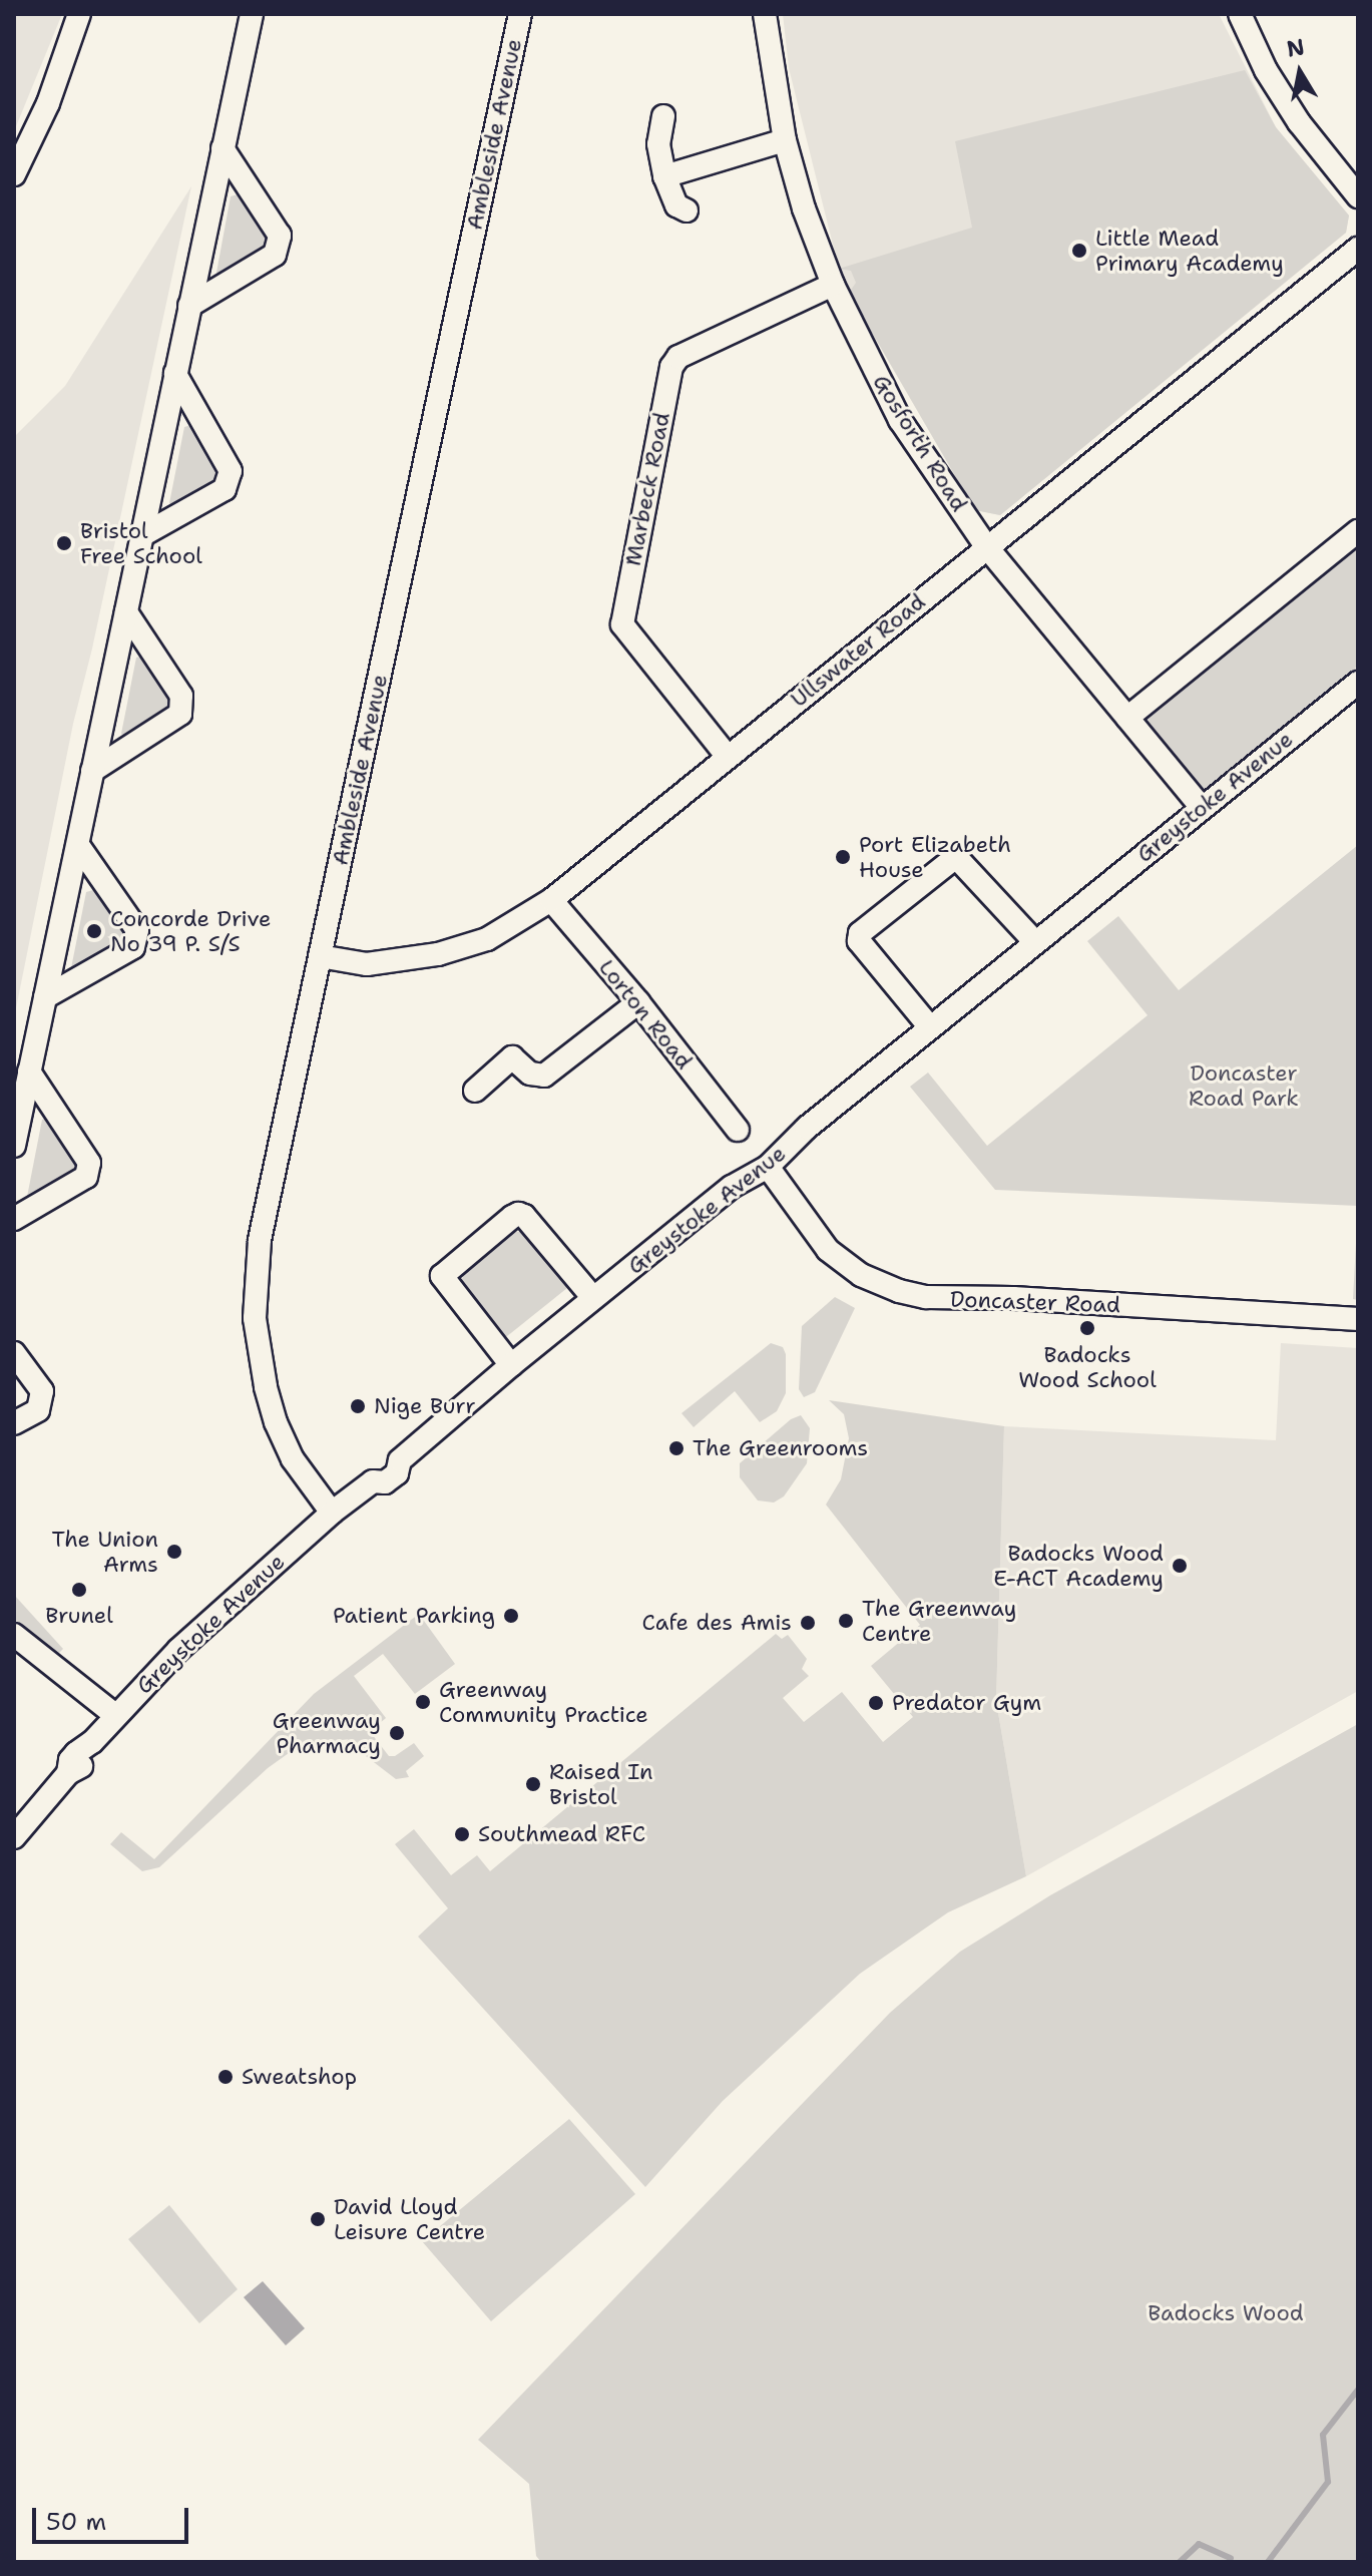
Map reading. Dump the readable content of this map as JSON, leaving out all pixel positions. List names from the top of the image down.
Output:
{
  "streets": {
    "street": [
      "Ambleside Avenue",
      "Gosforth Road",
      "Marbeck Road",
      "Ullswater Road",
      "Greystoke Avenue",
      "Lorton Road",
      "Doncaster Road"
    ]
  },
  "crossings": [
    ["Ambleside Avenue", "Ullswater Road"],
    ["Ambleside Avenue", "Greystoke Avenue"],
    ["Gosforth Road", "Marbeck Road"],
    ["Gosforth Road", "Ullswater Road"],
    ["Gosforth Road", "Greystoke Avenue"],
    ["Marbeck Road", "Ullswater Road"],
    ["Ullswater Road", "Lorton Road"],
    ["Greystoke Avenue", "Doncaster Road"]
  ],
  "parks": ["Doncaster Road Park", "Badocks Wood"],
  "places": [
    "Little Mead Primary Academy",
    "Bristol Free School",
    "Port Elizabeth House",
    "Concorde Drive No 39 P. S/S",
    "Badocks Wood School",
    "Nige Burr",
    "The Greenrooms",
    "The Union Arms",
    "Badocks Wood E-ACT Academy",
    "Brunel",
    "Patient Parking",
    "The Greenway Centre",
    "Cafe des Amis",
    "Greenway Community Practice",
    "Predator Gym",
    "Greenway Pharmacy",
    "Raised In Bristol",
    "Southmead RFC",
    "Sweatshop",
    "David Lloyd Leisure Centre"
  ],
  "scale_bar": "50 m",
  "north": "top"
}
